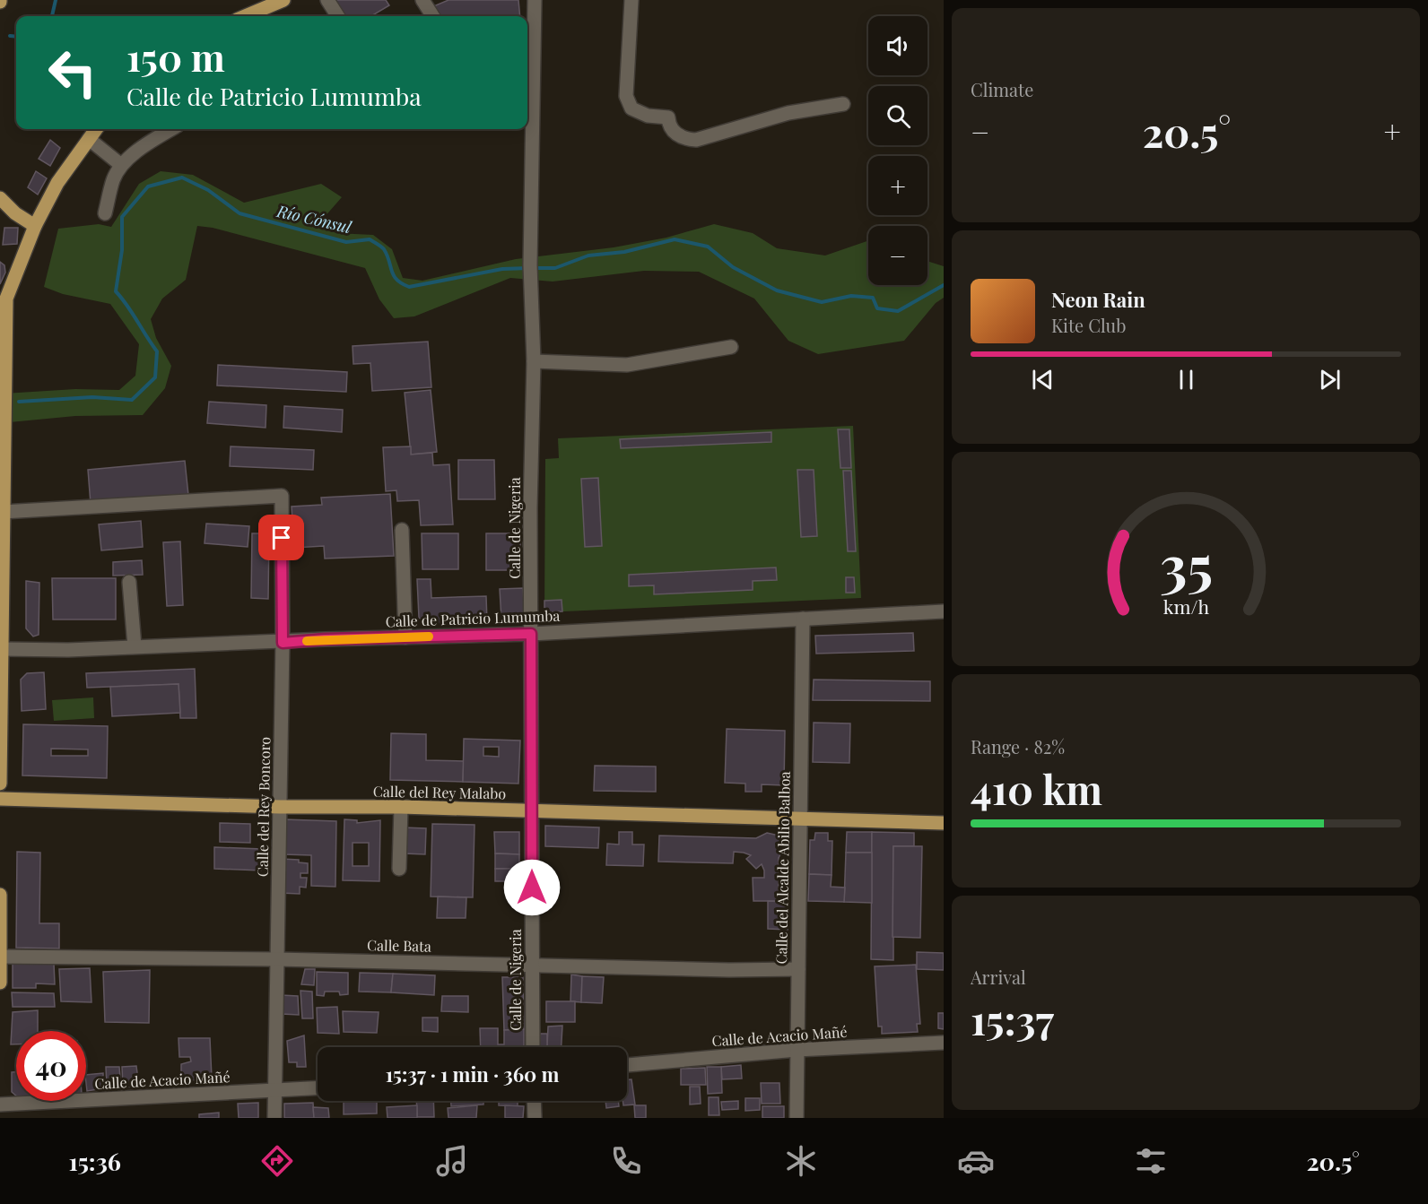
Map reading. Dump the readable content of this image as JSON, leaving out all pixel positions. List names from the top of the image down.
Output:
{
  "streets": {
    "main road": ["Calle del Rey Malabo"],
    "street": [
      "Calle de Nigeria",
      "Calle de Patricio Lumumba",
      "Calle del Rey Boncoro",
      "Calle del Alcalde Abilio Balboa",
      "Calle Bata",
      "Calle de Acacio Mañé"
    ]
  },
  "crossings": [
    ["Calle de Nigeria", "Calle de Patricio Lumumba"],
    ["Calle de Nigeria", "Calle del Rey Malabo"],
    ["Calle de Nigeria", "Calle Bata"],
    ["Calle de Patricio Lumumba", "Calle del Rey Boncoro"],
    ["Calle de Patricio Lumumba", "Calle del Alcalde Abilio Balboa"],
    ["Calle del Rey Malabo", "Calle del Rey Boncoro"],
    ["Calle del Rey Malabo", "Calle del Alcalde Abilio Balboa"],
    ["Calle del Rey Boncoro", "Calle Bata"],
    ["Calle del Rey Boncoro", "Calle de Acacio Mañé"],
    ["Calle del Alcalde Abilio Balboa", "Calle Bata"],
    ["Calle del Alcalde Abilio Balboa", "Calle de Acacio Mañé"]
  ],
  "water": ["Río Cónsul"],
  "page": {
    "tile": [
      "Climate",
      ["Range · 82%", "410 km"],
      ["Arrival", "15:37"]
    ],
    "map_buttons": ["+", "−"],
    "turn": ["150 m", "Calle de Patricio Lumumba"],
    "heat": ["−", "20.5°", "+"],
    "song": ["Neon Rain", "Kite Club"],
    "limit": "40",
    "trip": "15:37 · 1 min · 360 m",
    "tabs": ["15:36", "20.5°"],
    "gauge": ["35", "km/h"]
  }
}
